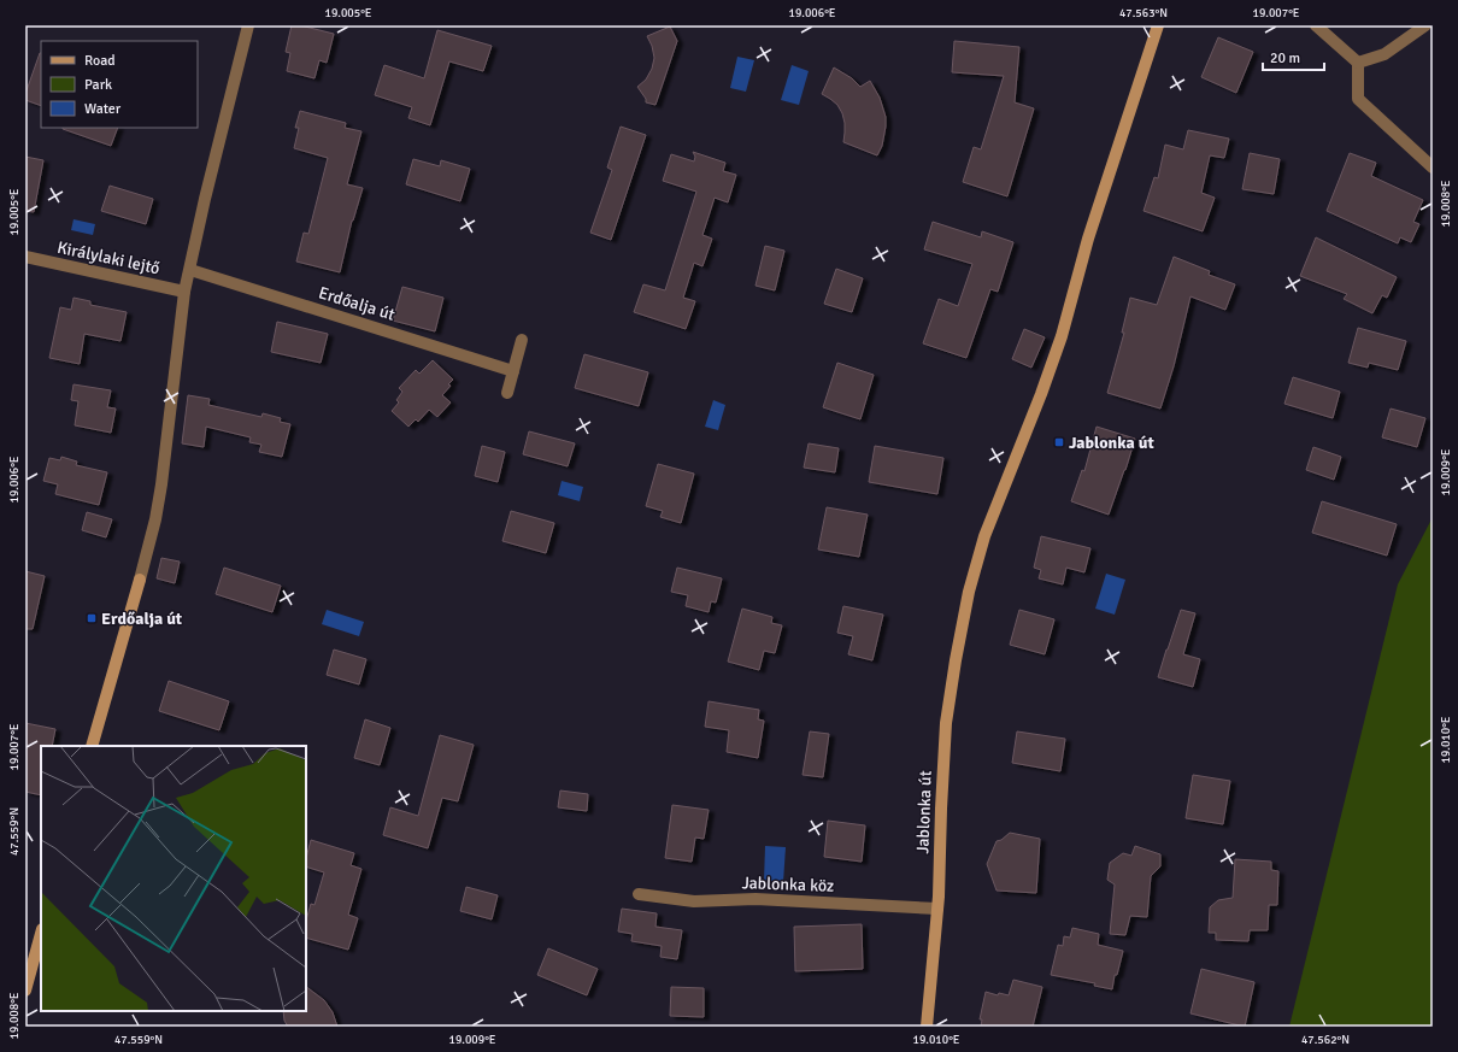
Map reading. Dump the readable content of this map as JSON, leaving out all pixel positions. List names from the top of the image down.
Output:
{
  "streets": {
    "street": [
      "Királylaki lejtő",
      "Erdőalja út",
      "Jablonka út",
      "Jablonka köz"
    ]
  },
  "crossings": [
    ["Jablonka út", "Jablonka köz"]
  ],
  "places": {
    "transit": ["Jablonka út", "Erdőalja út"]
  },
  "legend": ["Road", "Park", "Water"],
  "scale_bar": "20 m",
  "coordinates": [
    "19.005°E",
    "19.006°E",
    "47.563°N",
    "19.007°E",
    "19.008°E",
    "19.009°E",
    "19.010°E",
    "47.559°N",
    "47.562°N"
  ]
}
